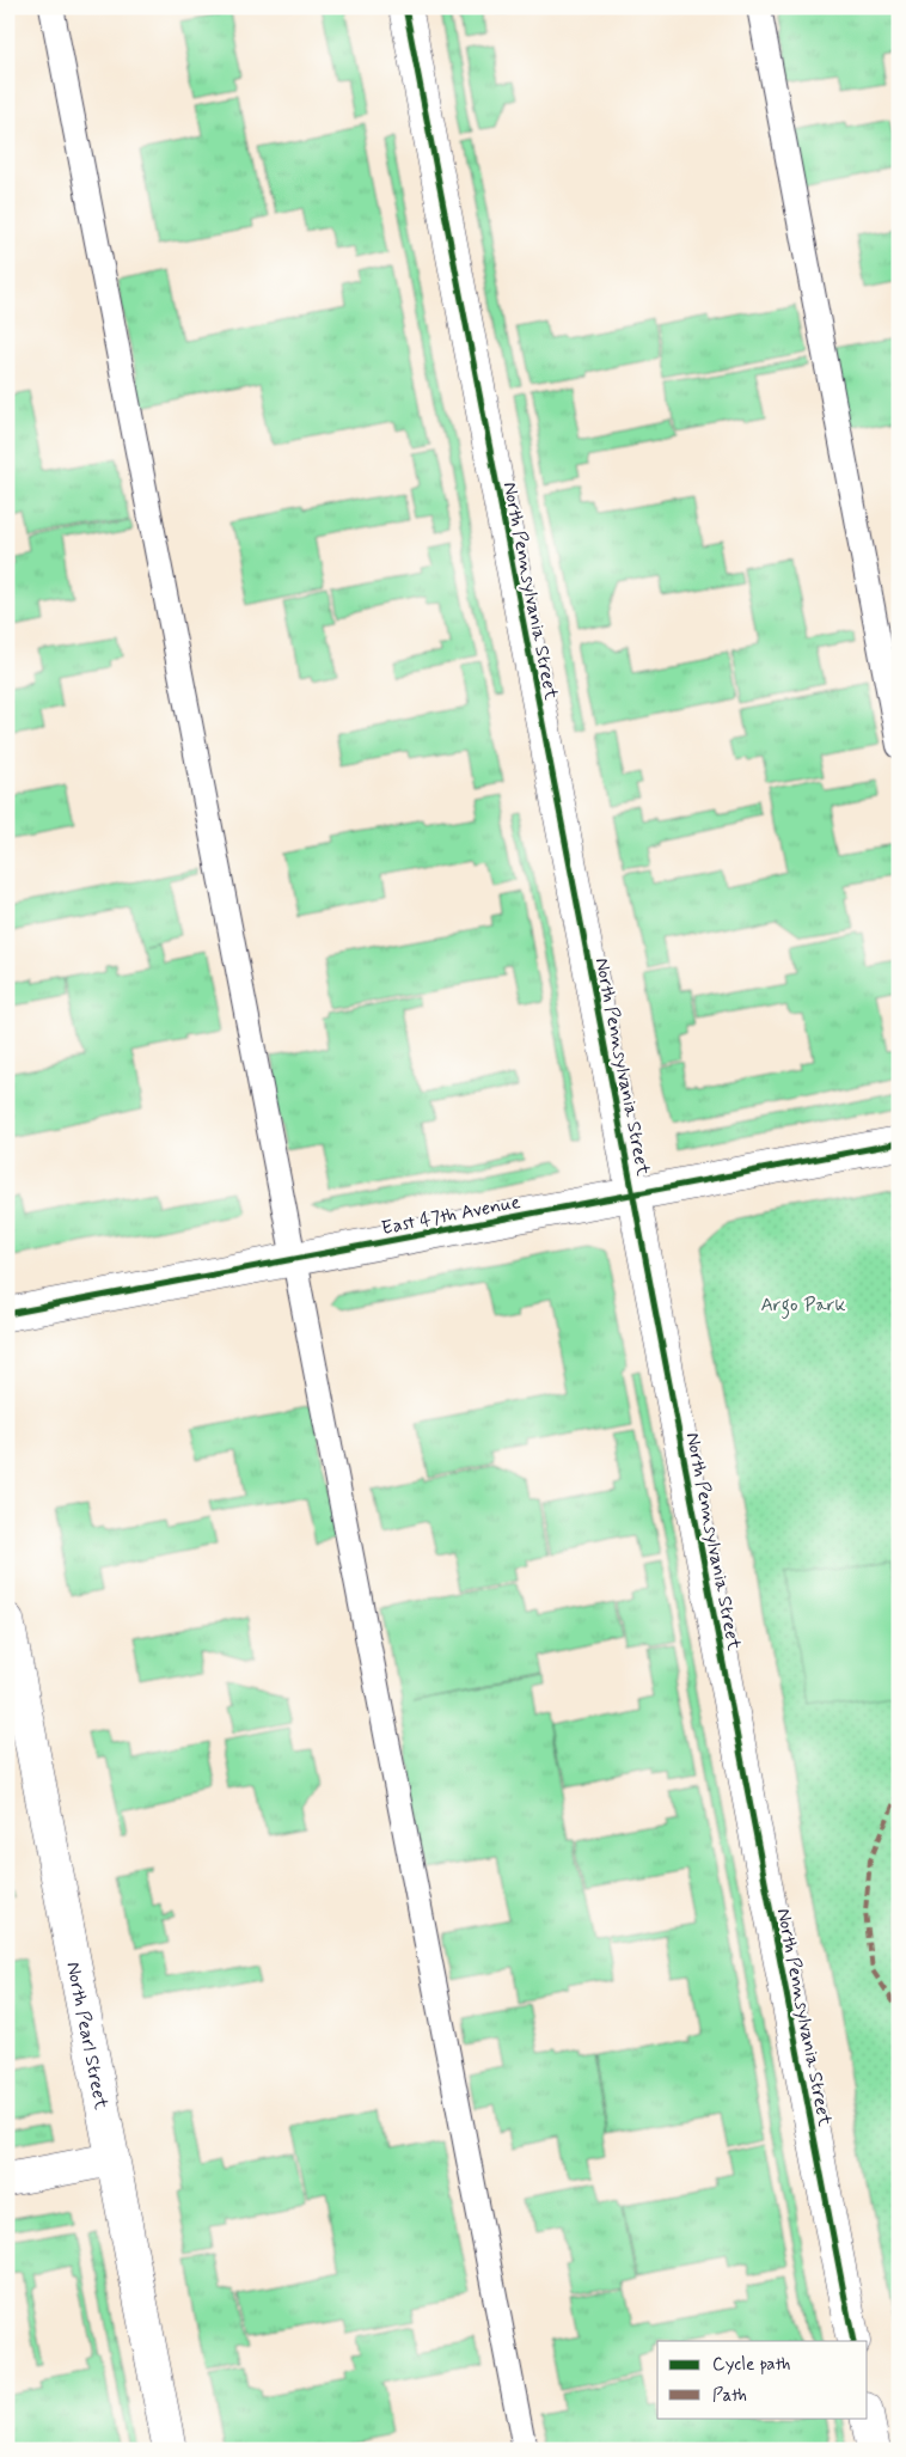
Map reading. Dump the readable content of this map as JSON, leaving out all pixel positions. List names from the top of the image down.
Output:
{
  "streets": {
    "street": ["North Pennsylvania Street", "East 47th Avenue", "North Pearl Street"]
  },
  "crossings": [
    ["North Pennsylvania Street", "East 47th Avenue"]
  ],
  "parks": ["Argo Park"],
  "legend": ["Cycle path", "Path"]
}
